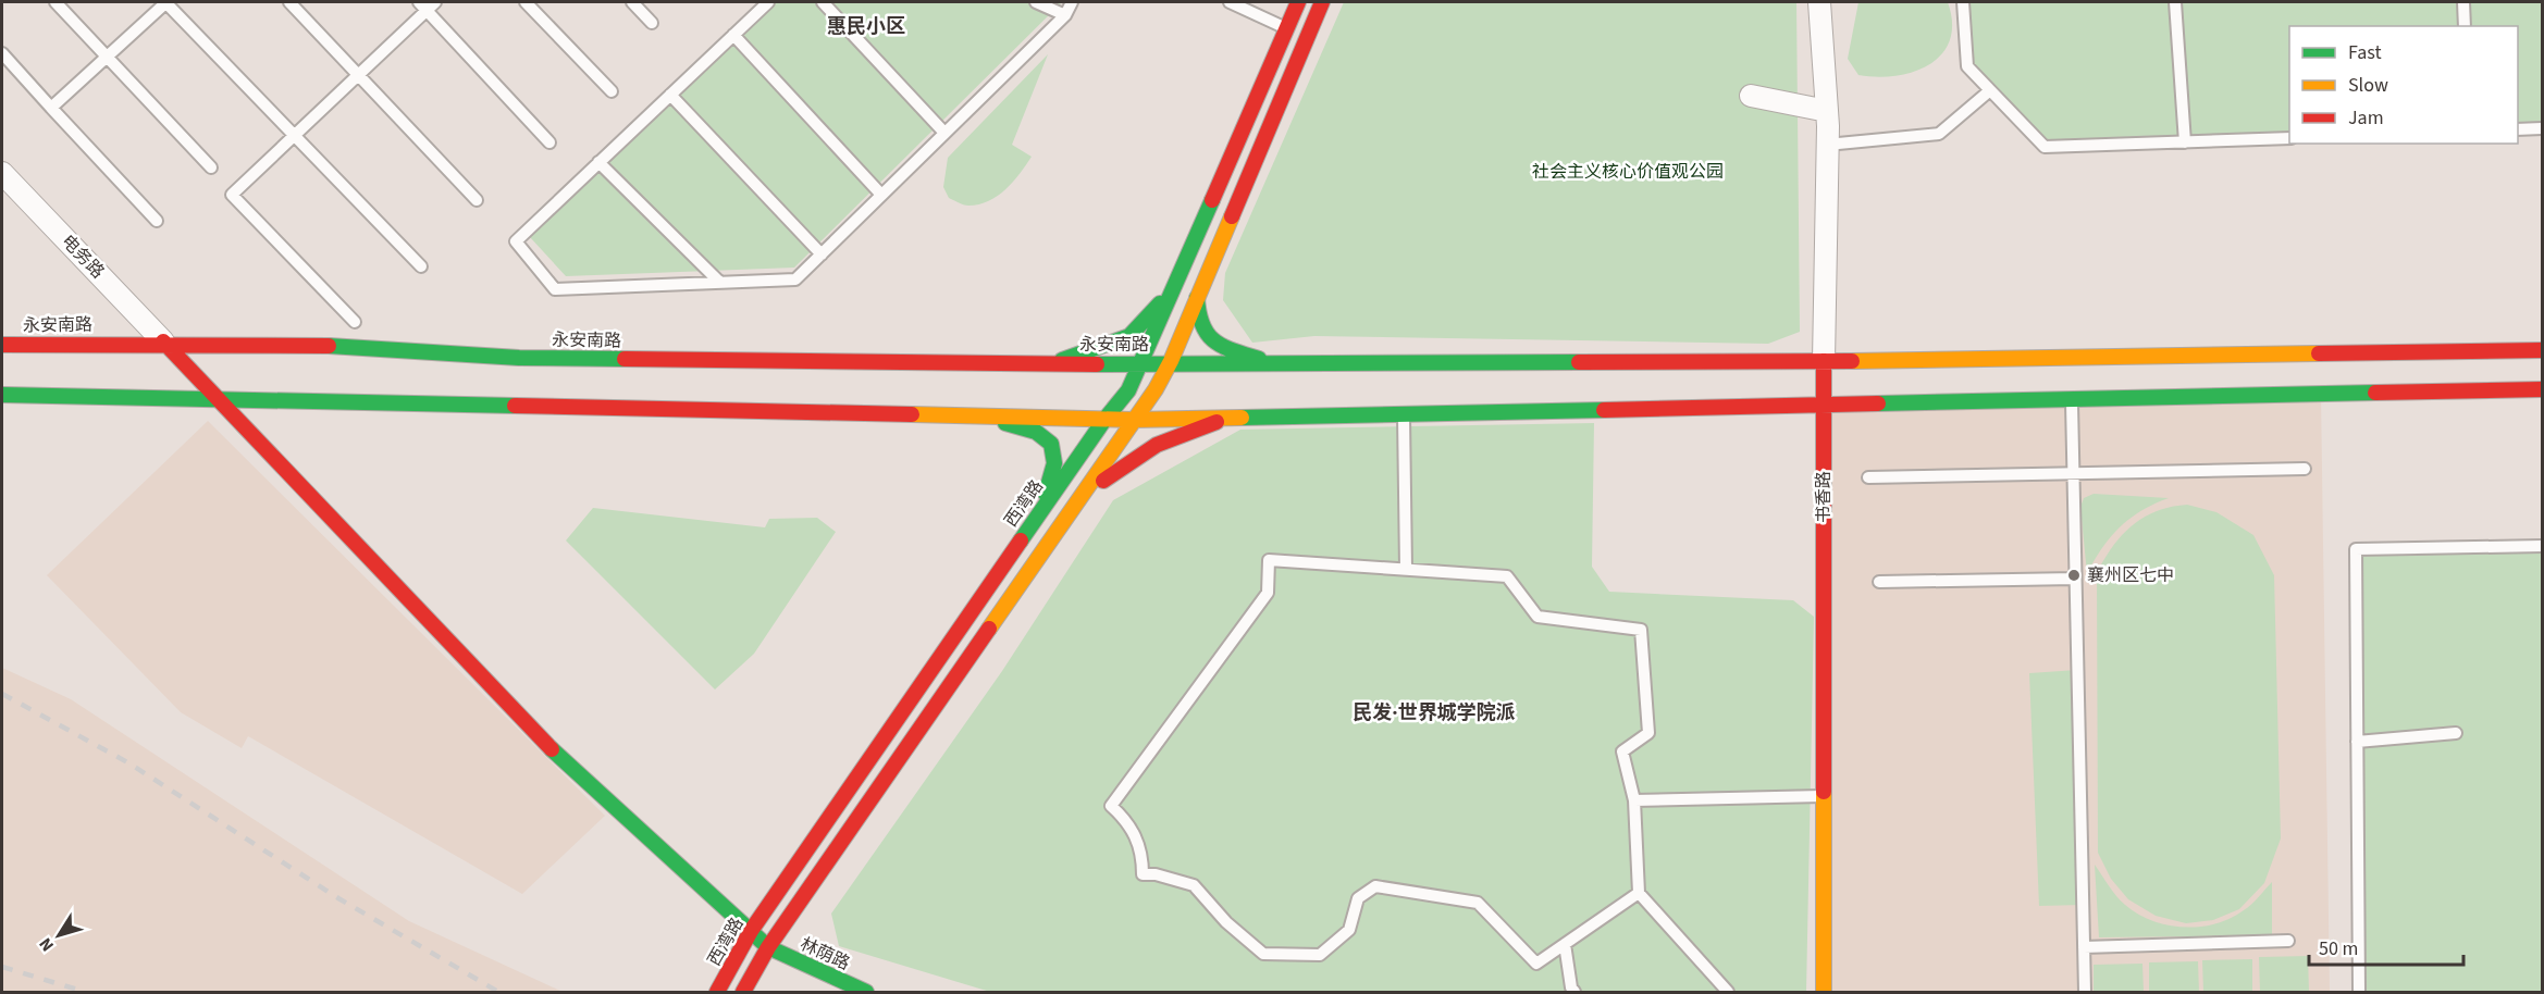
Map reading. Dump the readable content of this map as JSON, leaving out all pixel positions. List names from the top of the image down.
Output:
{
  "streets": {
    "main road": [
      "永安南路",
      "书香路",
      "西湾路",
      "林荫路"
    ],
    "street": ["电务路"]
  },
  "crossings": [
    ["电务路", "永安南路"],
    ["电务路", "林荫路"],
    ["永安南路", "书香路"],
    ["永安南路", "西湾路"],
    ["永安南路", "林荫路"],
    ["西湾路", "林荫路"]
  ],
  "districts": ["惠民小区", "民发·世界城学院派"],
  "parks": ["社会主义核心价值观公园"],
  "places": ["襄州区七中"],
  "legend": ["Fast", "Slow", "Jam"],
  "scale_bar": "50 m",
  "north": "bottom left"
}
